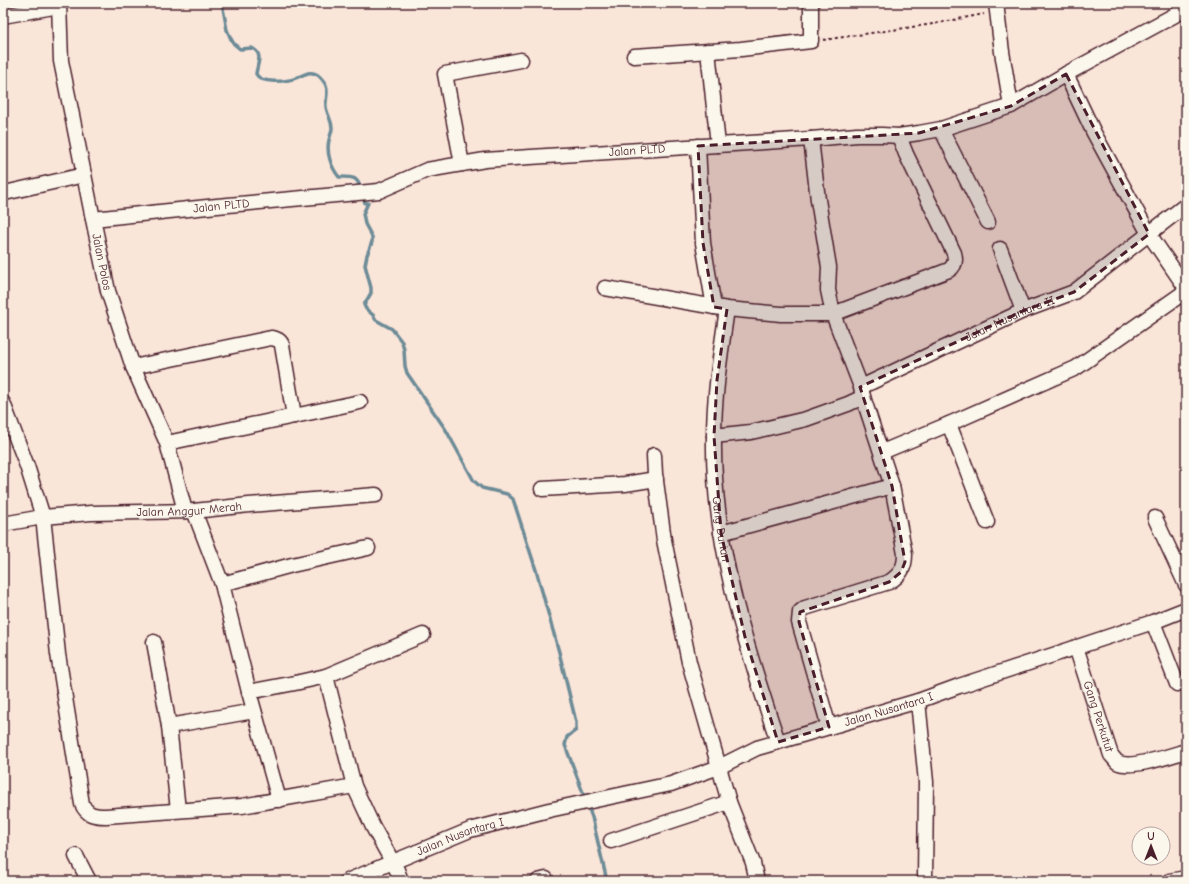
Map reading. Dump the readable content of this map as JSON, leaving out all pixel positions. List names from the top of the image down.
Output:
{
  "streets": {
    "street": [
      "Jalan PLTD",
      "Jalan Polos",
      "Jalan Nusantara II",
      "Jalan Anggur Merah",
      "Gang Durian",
      "Jalan Nusantara I",
      "Gang Perkutut"
    ]
  },
  "crossings": [
    ["Jalan PLTD", "Jalan Polos"],
    ["Jalan PLTD", "Gang Durian"],
    ["Jalan Polos", "Jalan Anggur Merah"],
    ["Jalan Nusantara II", "Gang Durian"],
    ["Gang Durian", "Jalan Nusantara I"],
    ["Jalan Nusantara I", "Gang Perkutut"]
  ],
  "north": "top"
}
